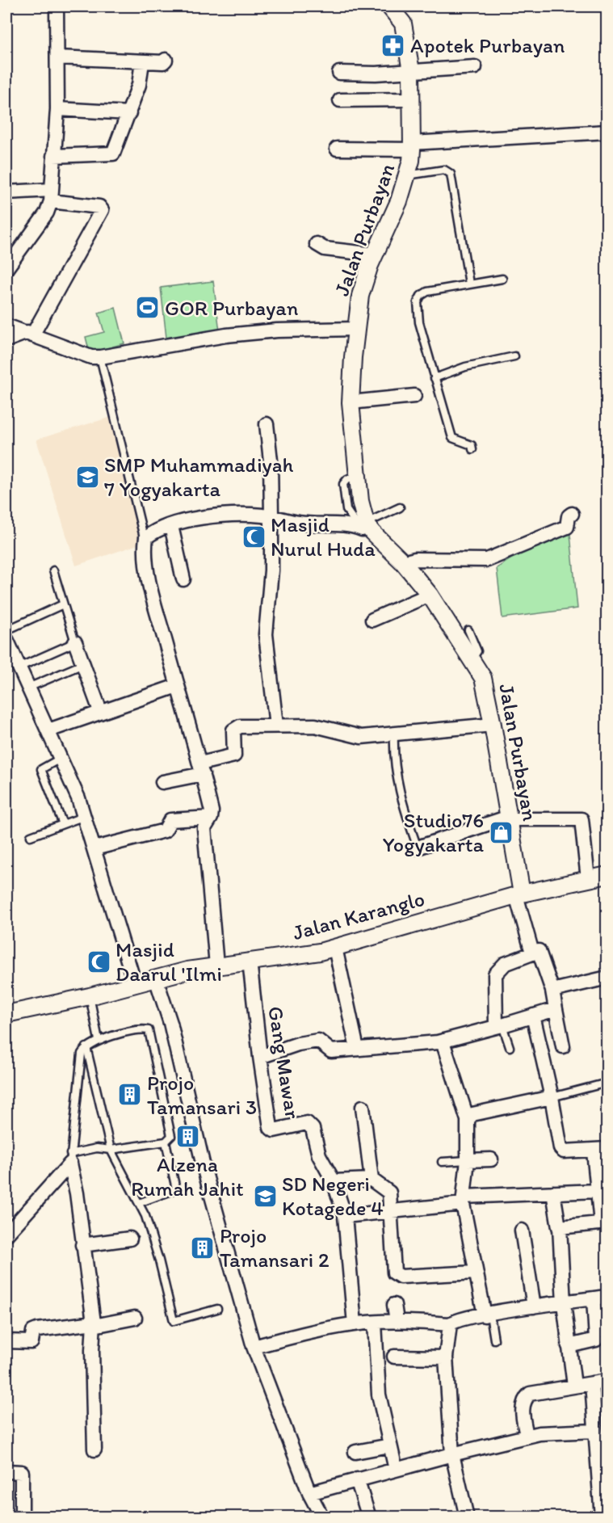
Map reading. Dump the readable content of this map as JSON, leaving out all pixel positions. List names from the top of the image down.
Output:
{
  "streets": {
    "street": ["Jalan Purbayan", "Jalan Karanglo", "Gang Mawar"]
  },
  "crossings": [
    ["Jalan Purbayan", "Jalan Karanglo"],
    ["Jalan Karanglo", "Gang Mawar"]
  ],
  "places": {
    "pharmacy": ["Apotek Purbayan"],
    "sports": ["GOR Purbayan"],
    "school or university": ["SMP Muhammadiyah 7 Yogyakarta", "SD Negeri Kotagede 4"],
    "mosque": ["Masjid Nurul Huda", "Masjid Daarul 'Ilmi"],
    "shop": ["Studio76 Yogyakarta"],
    "building": ["Projo Tamansari 3", "Alzena Rumah Jahit", "Projo Tamansari 2"]
  }
}
